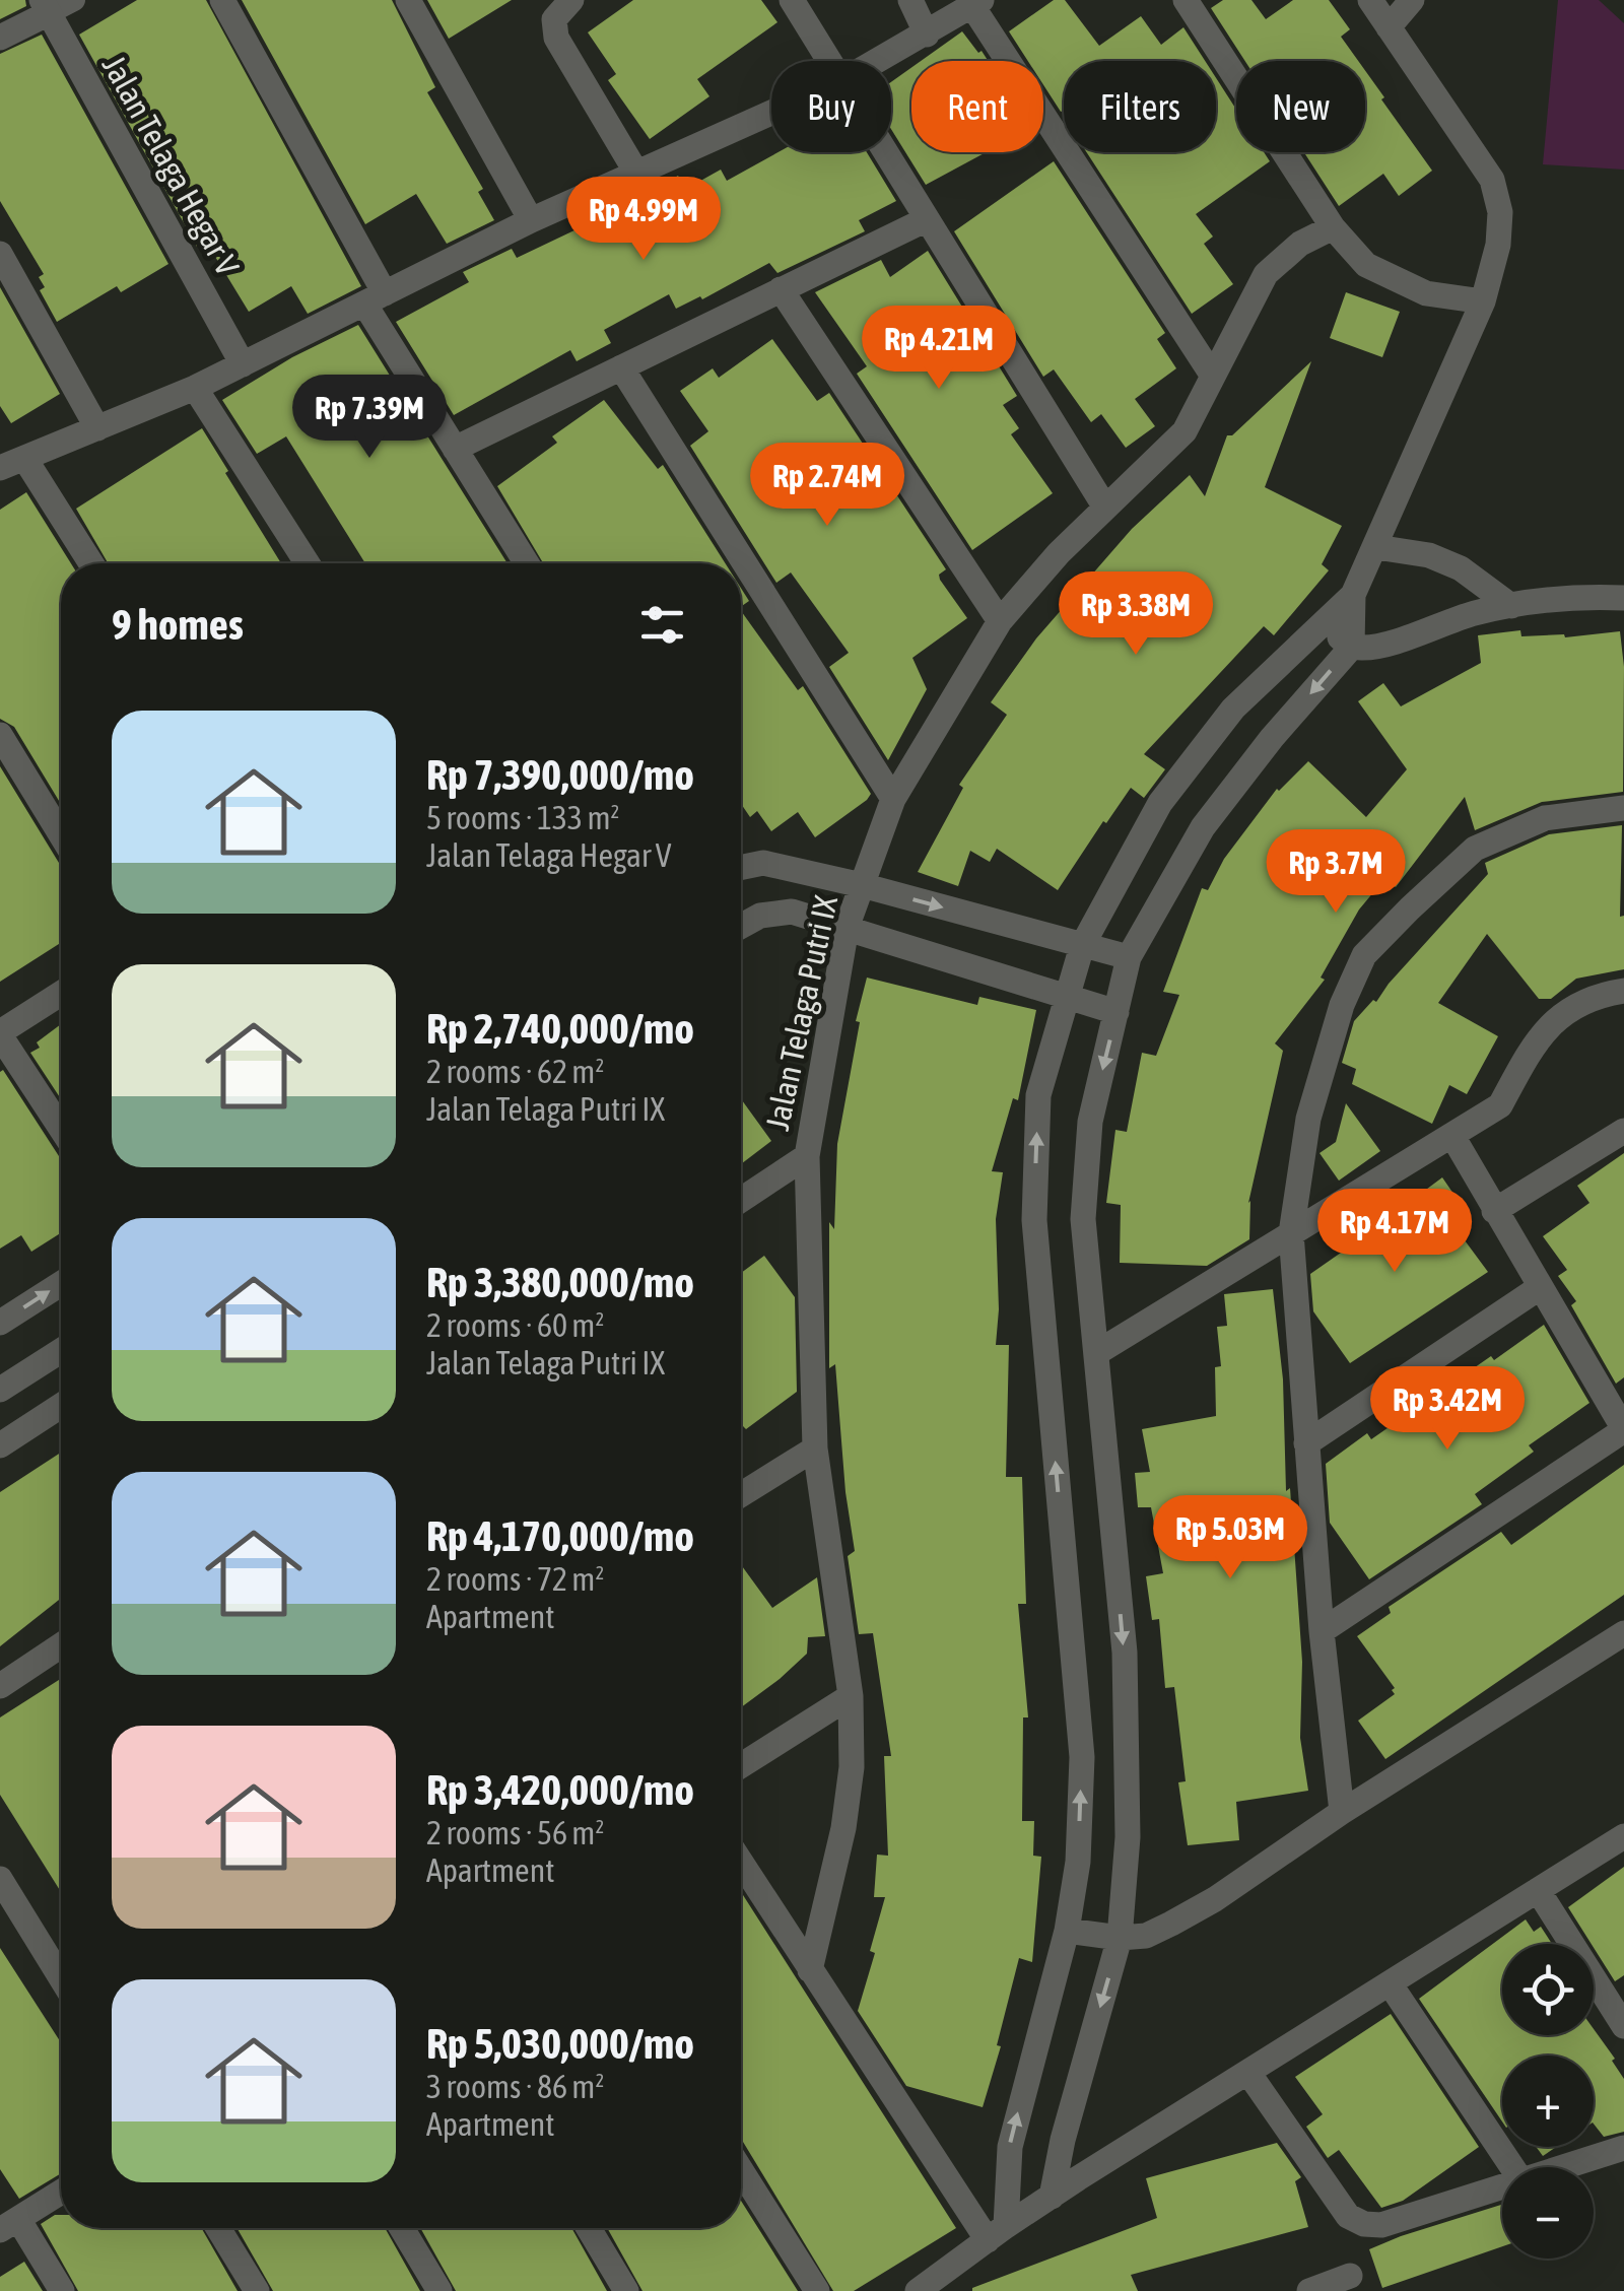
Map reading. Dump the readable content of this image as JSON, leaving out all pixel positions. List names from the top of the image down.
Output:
{
  "streets": {
    "street": ["Jalan Telaga Hegar V", "Jalan Telaga Putri IX"]
  },
  "page": {
    "chip": [
      "Buy",
      "Rent",
      "Filters",
      "New"
    ],
    "price": [
      "Rp 4.99M",
      "Rp 4.21M",
      "Rp 7.39M",
      "Rp 2.74M",
      "Rp 3.38M",
      "Rp 3.7M",
      "Rp 4.17M",
      "Rp 3.42M",
      "Rp 5.03M"
    ],
    "heading": "9 homes",
    "list": [
      {
        "name": "Rp 7,390,000/mo",
        "note": "5 rooms · 133 m² · Jalan Telaga Hegar V"
      },
      {
        "name": "Rp 2,740,000/mo",
        "note": "2 rooms · 62 m² · Jalan Telaga Putri IX"
      },
      {
        "name": "Rp 3,380,000/mo",
        "note": "2 rooms · 60 m² · Jalan Telaga Putri IX"
      },
      {
        "name": "Rp 4,170,000/mo",
        "note": "2 rooms · 72 m² · Apartment"
      },
      {
        "name": "Rp 3,420,000/mo",
        "note": "2 rooms · 56 m² · Apartment"
      },
      {
        "name": "Rp 5,030,000/mo",
        "note": "3 rooms · 86 m² · Apartment"
      }
    ],
    "map_buttons": ["+", "−"]
  }
}
